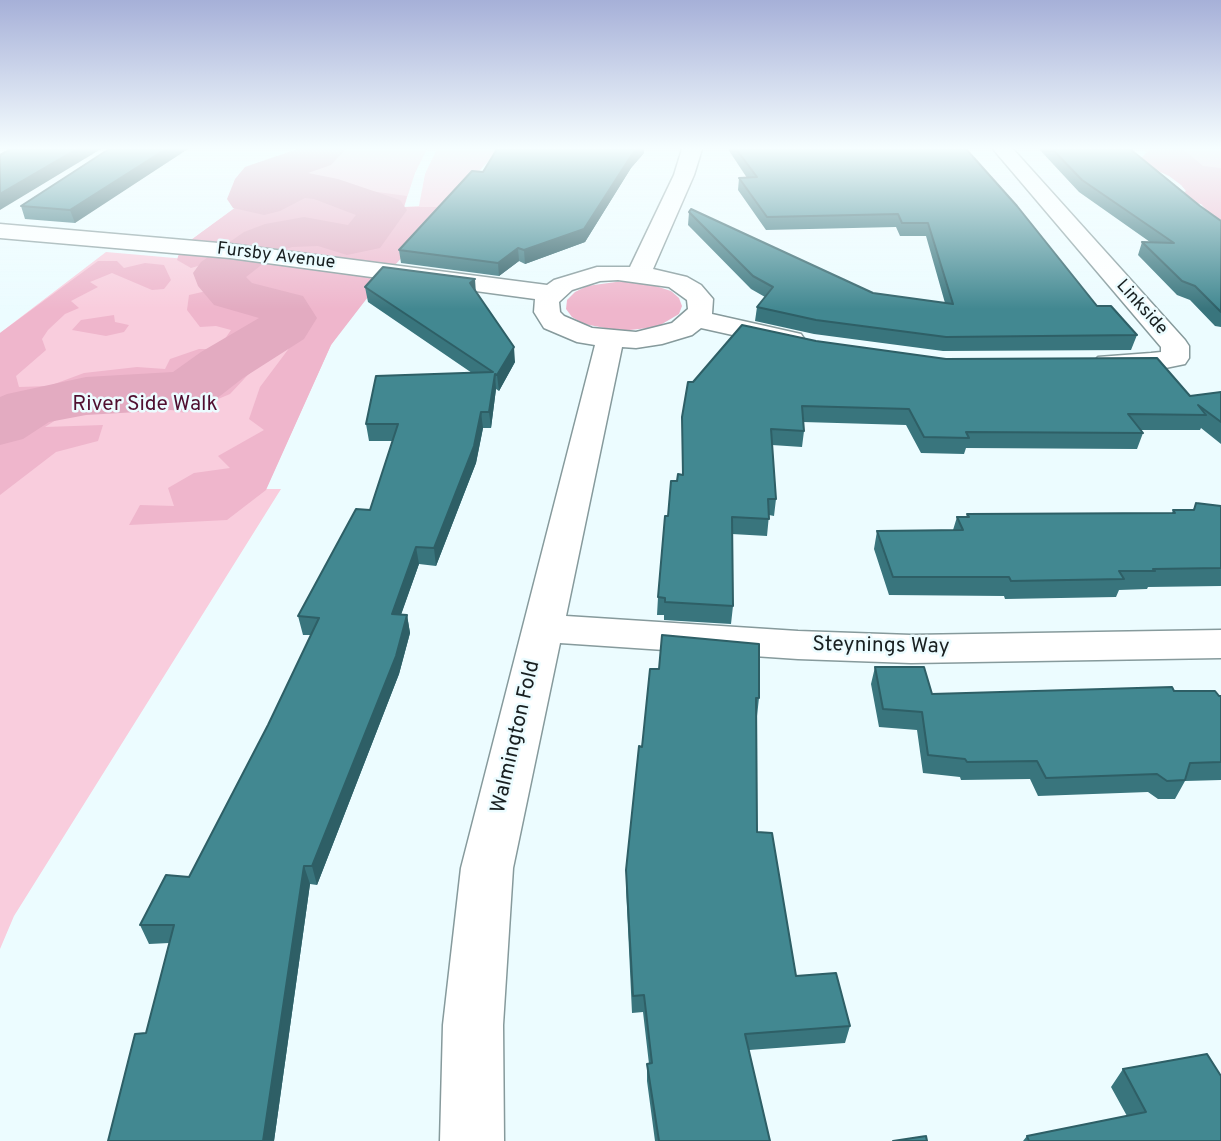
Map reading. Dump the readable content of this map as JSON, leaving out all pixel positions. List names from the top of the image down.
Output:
{
  "streets": {
    "street": [
      "Fursby Avenue",
      "Linkside",
      "Steynings Way",
      "Walmington Fold"
    ]
  },
  "crossings": [
    ["Steynings Way", "Walmington Fold"]
  ],
  "parks": ["River Side Walk"]
}
